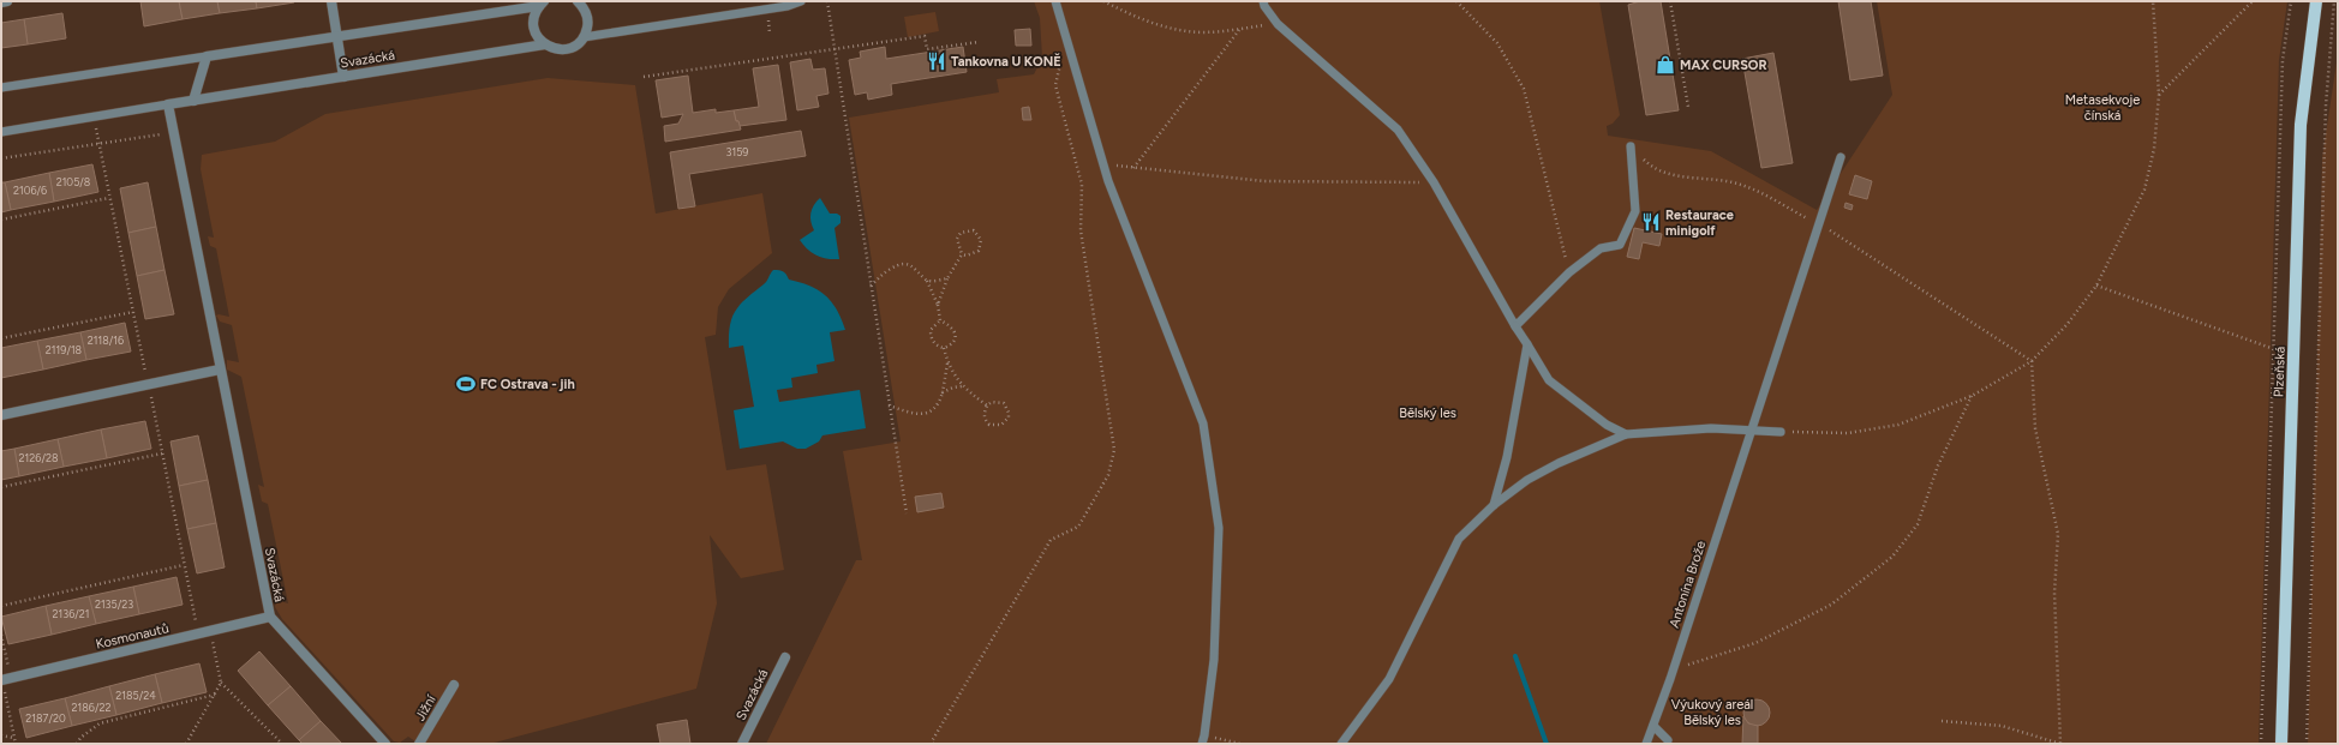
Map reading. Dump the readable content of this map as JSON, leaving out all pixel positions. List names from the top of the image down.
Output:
{
  "streets": {
    "main road": ["Plzeňská"],
    "street": ["Svazácká", "Kosmonautů", "Jižní"],
    "lane": ["Antonína Brože"]
  },
  "crossings": [
    ["Svazácká", "Kosmonautů"]
  ],
  "parks": ["Metasekvoje čínská", "Bělský les", "Výukový areál Bělský les"],
  "places": {
    "restaurant": ["Tankovna U KONĚ", "Restaurace minigolf"],
    "shop": ["MAX CURSOR"],
    "sports": ["FC Ostrava - jih"]
  },
  "house_numbers": [
    "3159",
    "2105/8",
    "2106/6",
    "2118/16",
    "2119/18",
    "2126/28",
    "2135/23",
    "2136/21",
    "2185/24",
    "2186/22",
    "2187/20"
  ]
}
